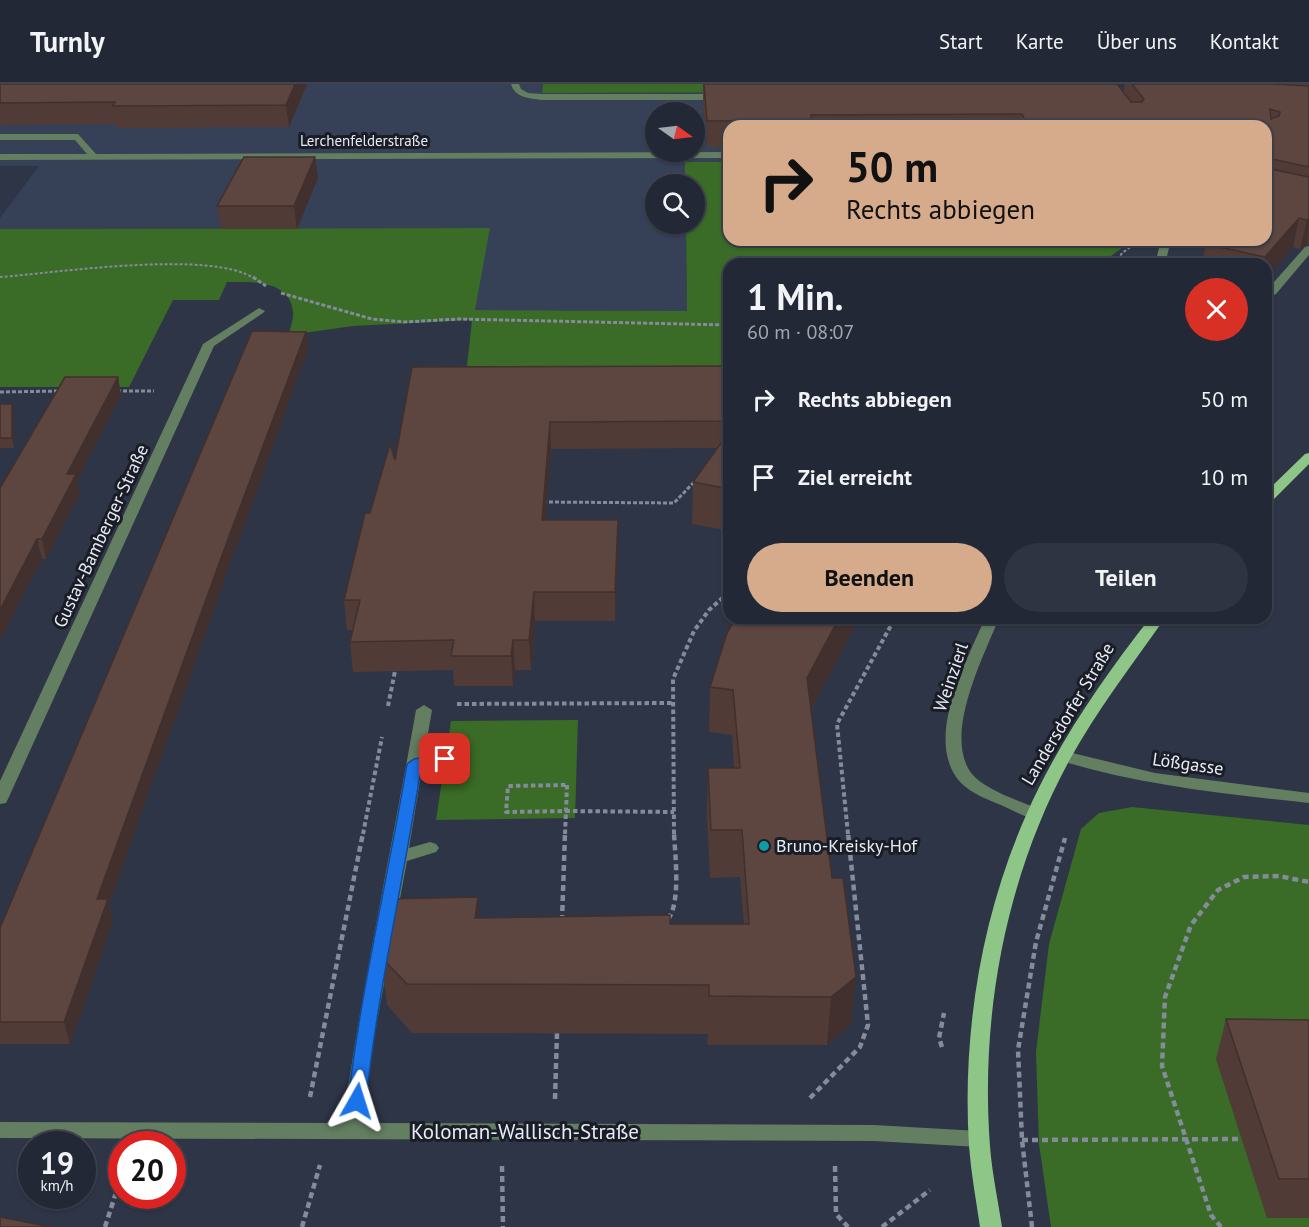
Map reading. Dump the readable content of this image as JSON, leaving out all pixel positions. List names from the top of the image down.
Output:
{
  "streets": {
    "main road": ["Landersdorfer Straße"],
    "street": [
      "Lerchenfelderstraße",
      "Gustav-Bamberger-Straße",
      "Weinzierl",
      "Lößgasse",
      "Koloman-Wallisch-Straße"
    ]
  },
  "crossings": [
    ["Weinzierl", "Landersdorfer Straße"],
    ["Landersdorfer Straße", "Lößgasse"],
    ["Landersdorfer Straße", "Koloman-Wallisch-Straße"]
  ],
  "places": ["Bruno-Kreisky-Hof"],
  "north": "right",
  "page": {
    "header": "Turnly",
    "nav": [
      "Start",
      "Karte",
      "Über uns",
      "Kontakt"
    ],
    "turn": ["50 m", "Rechts abbiegen"],
    "heading": ["1 Min.", "60 m · 08:07"],
    "list": [
      {
        "name": "Rechts abbiegen",
        "value": "50 m"
      },
      {
        "name": "Ziel erreicht",
        "value": "10 m"
      }
    ],
    "buttons": ["Beenden", "Teilen"],
    "speed": "19 km/h",
    "limit": "20"
  }
}
